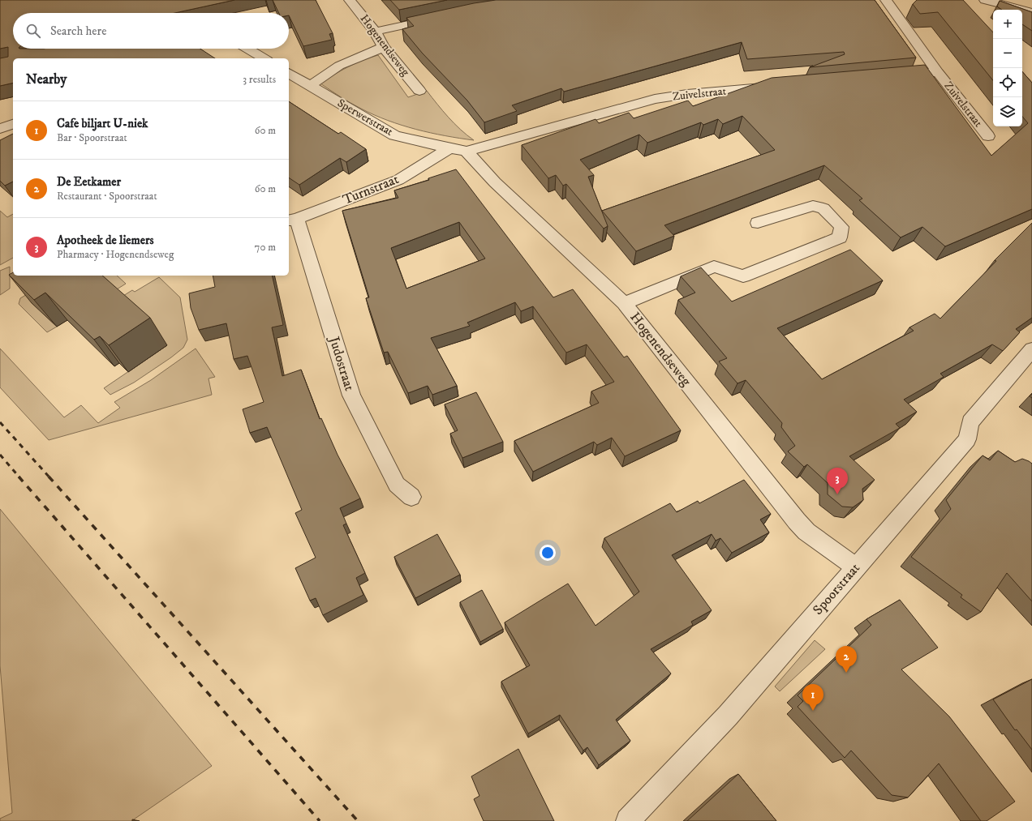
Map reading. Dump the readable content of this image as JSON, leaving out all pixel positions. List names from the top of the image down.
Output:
{
  "streets": {
    "street": [
      "Hogenendseweg",
      "Zuivelstraat",
      "Sperwerstraat",
      "Turnstraat",
      "Judostraat",
      "Spoorstraat"
    ]
  },
  "crossings": [
    ["Hogenendseweg", "Zuivelstraat"],
    ["Hogenendseweg", "Spoorstraat"],
    ["Sperwerstraat", "Turnstraat"],
    ["Turnstraat", "Judostraat"]
  ],
  "page": {
    "map_buttons": ["+", "−"],
    "search": "Search here",
    "heading": ["Nearby", "3 results"],
    "list": [
      {
        "mark": "1",
        "name": "Cafe biljart U-niek",
        "note": "Bar · Spoorstraat",
        "value": "60 m"
      },
      {
        "mark": "2",
        "name": "De Eetkamer",
        "note": "Restaurant · Spoorstraat",
        "value": "60 m"
      },
      {
        "mark": "3",
        "name": "Apotheek de liemers",
        "note": "Pharmacy · Hogenendseweg",
        "value": "70 m"
      }
    ],
    "pins": ["3", "2", "1"]
  }
}
